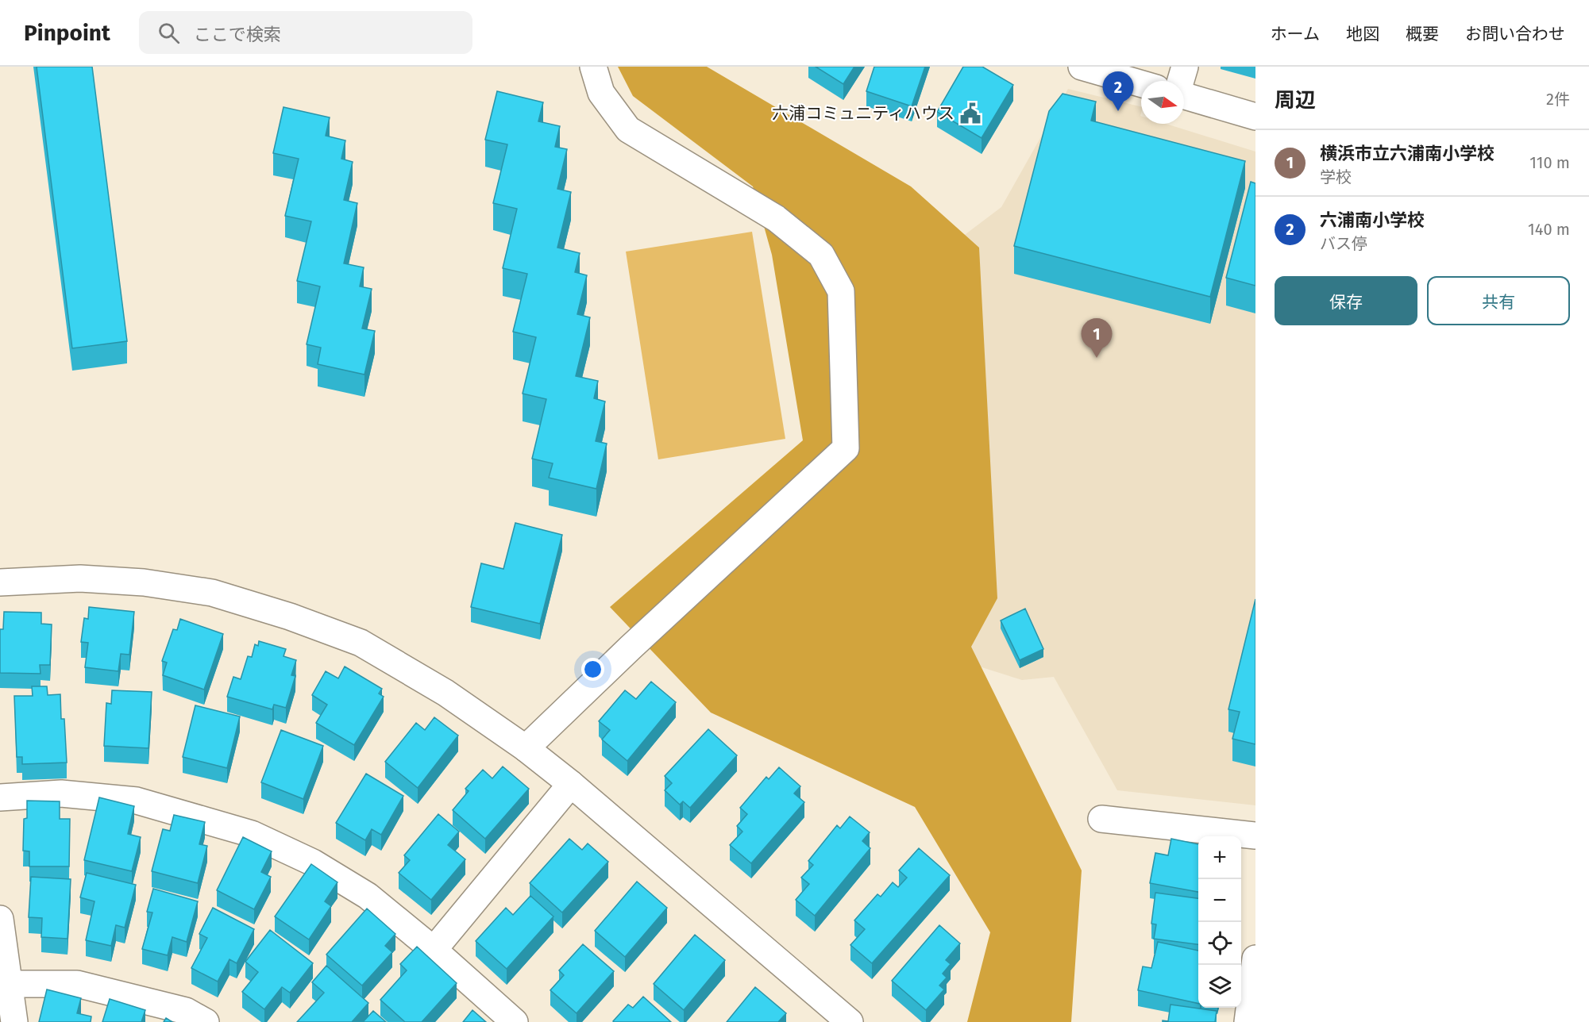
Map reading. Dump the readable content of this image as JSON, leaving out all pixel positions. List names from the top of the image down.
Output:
{
  "places": {
    "public building": ["六浦コミュニティハウス"]
  },
  "north": "right",
  "page": {
    "header": "Pinpoint",
    "search": "ここで検索",
    "nav": [
      "ホーム",
      "地図",
      "概要",
      "お問い合わせ"
    ],
    "heading": ["周辺", "2件"],
    "pins": ["2", "1"],
    "list": [
      {
        "mark": "1",
        "name": "横浜市立六浦南小学校",
        "note": "学校",
        "value": "110 m"
      },
      {
        "mark": "2",
        "name": "六浦南小学校",
        "note": "バス停",
        "value": "140 m"
      }
    ],
    "buttons": ["保存", "共有"],
    "map_buttons": ["+", "−"]
  }
}
